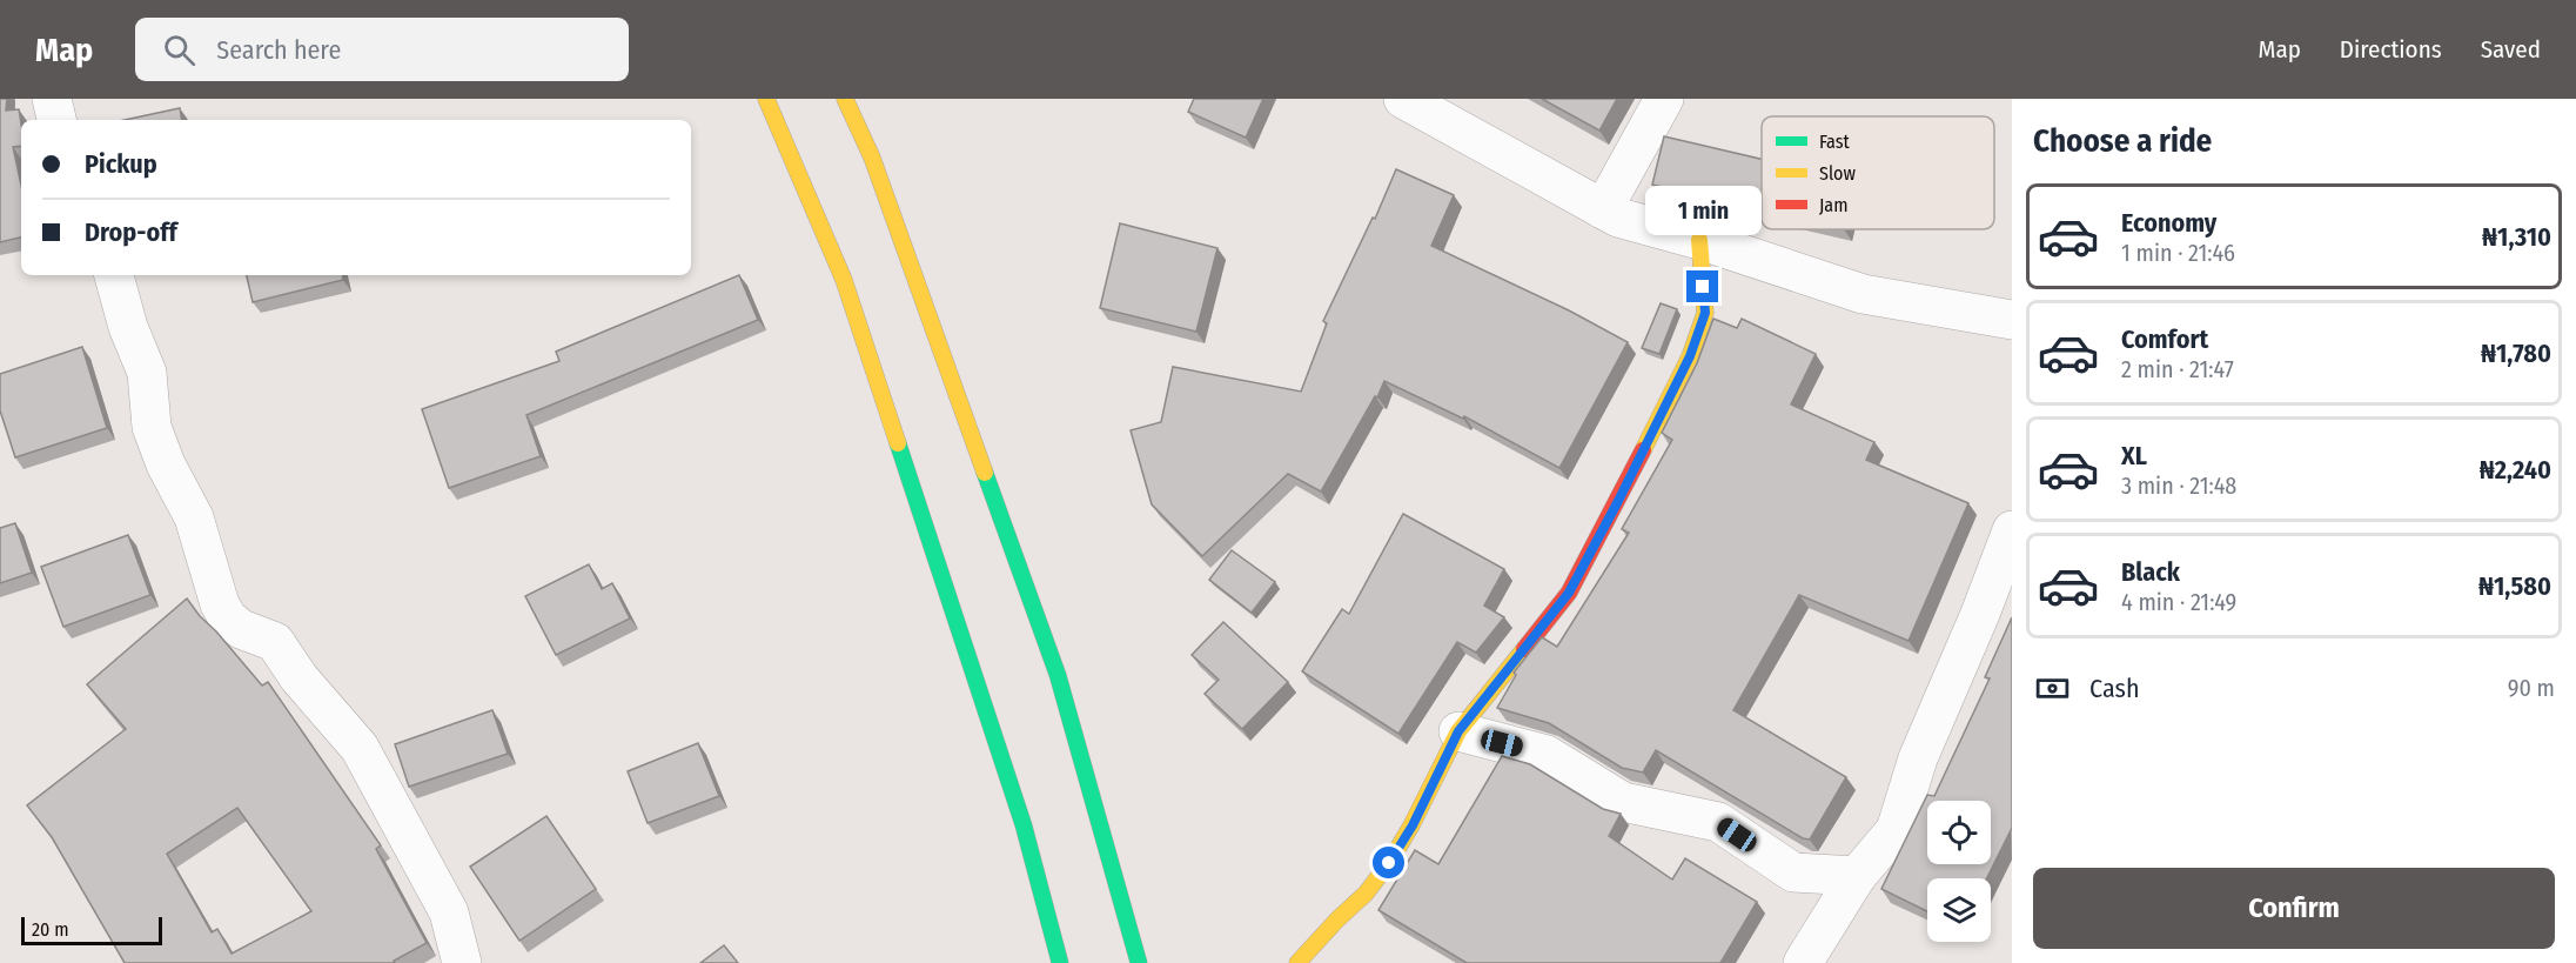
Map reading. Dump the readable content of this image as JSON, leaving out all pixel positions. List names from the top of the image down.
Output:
{
  "legend": ["Fast", "Slow", "Jam"],
  "scale_bar": "20 m",
  "page": {
    "header": "Map",
    "search": "Search here",
    "nav": ["Map", "Directions", "Saved"],
    "heading": "Choose a ride",
    "banner": ["Pickup", "Drop-off"],
    "list": [
      {
        "name": "Economy",
        "note": "1 min · 21:46",
        "value": "₦1,310"
      },
      {
        "name": "Comfort",
        "note": "2 min · 21:47",
        "value": "₦1,780"
      },
      {
        "name": "XL",
        "note": "3 min · 21:48",
        "value": "₦2,240"
      },
      {
        "name": "Black",
        "note": "4 min · 21:49",
        "value": "₦1,580"
      }
    ],
    "bubble": "1 min",
    "pay": ["Cash", "90 m"],
    "buttons": "Confirm",
    "scale": "20 m"
  }
}
